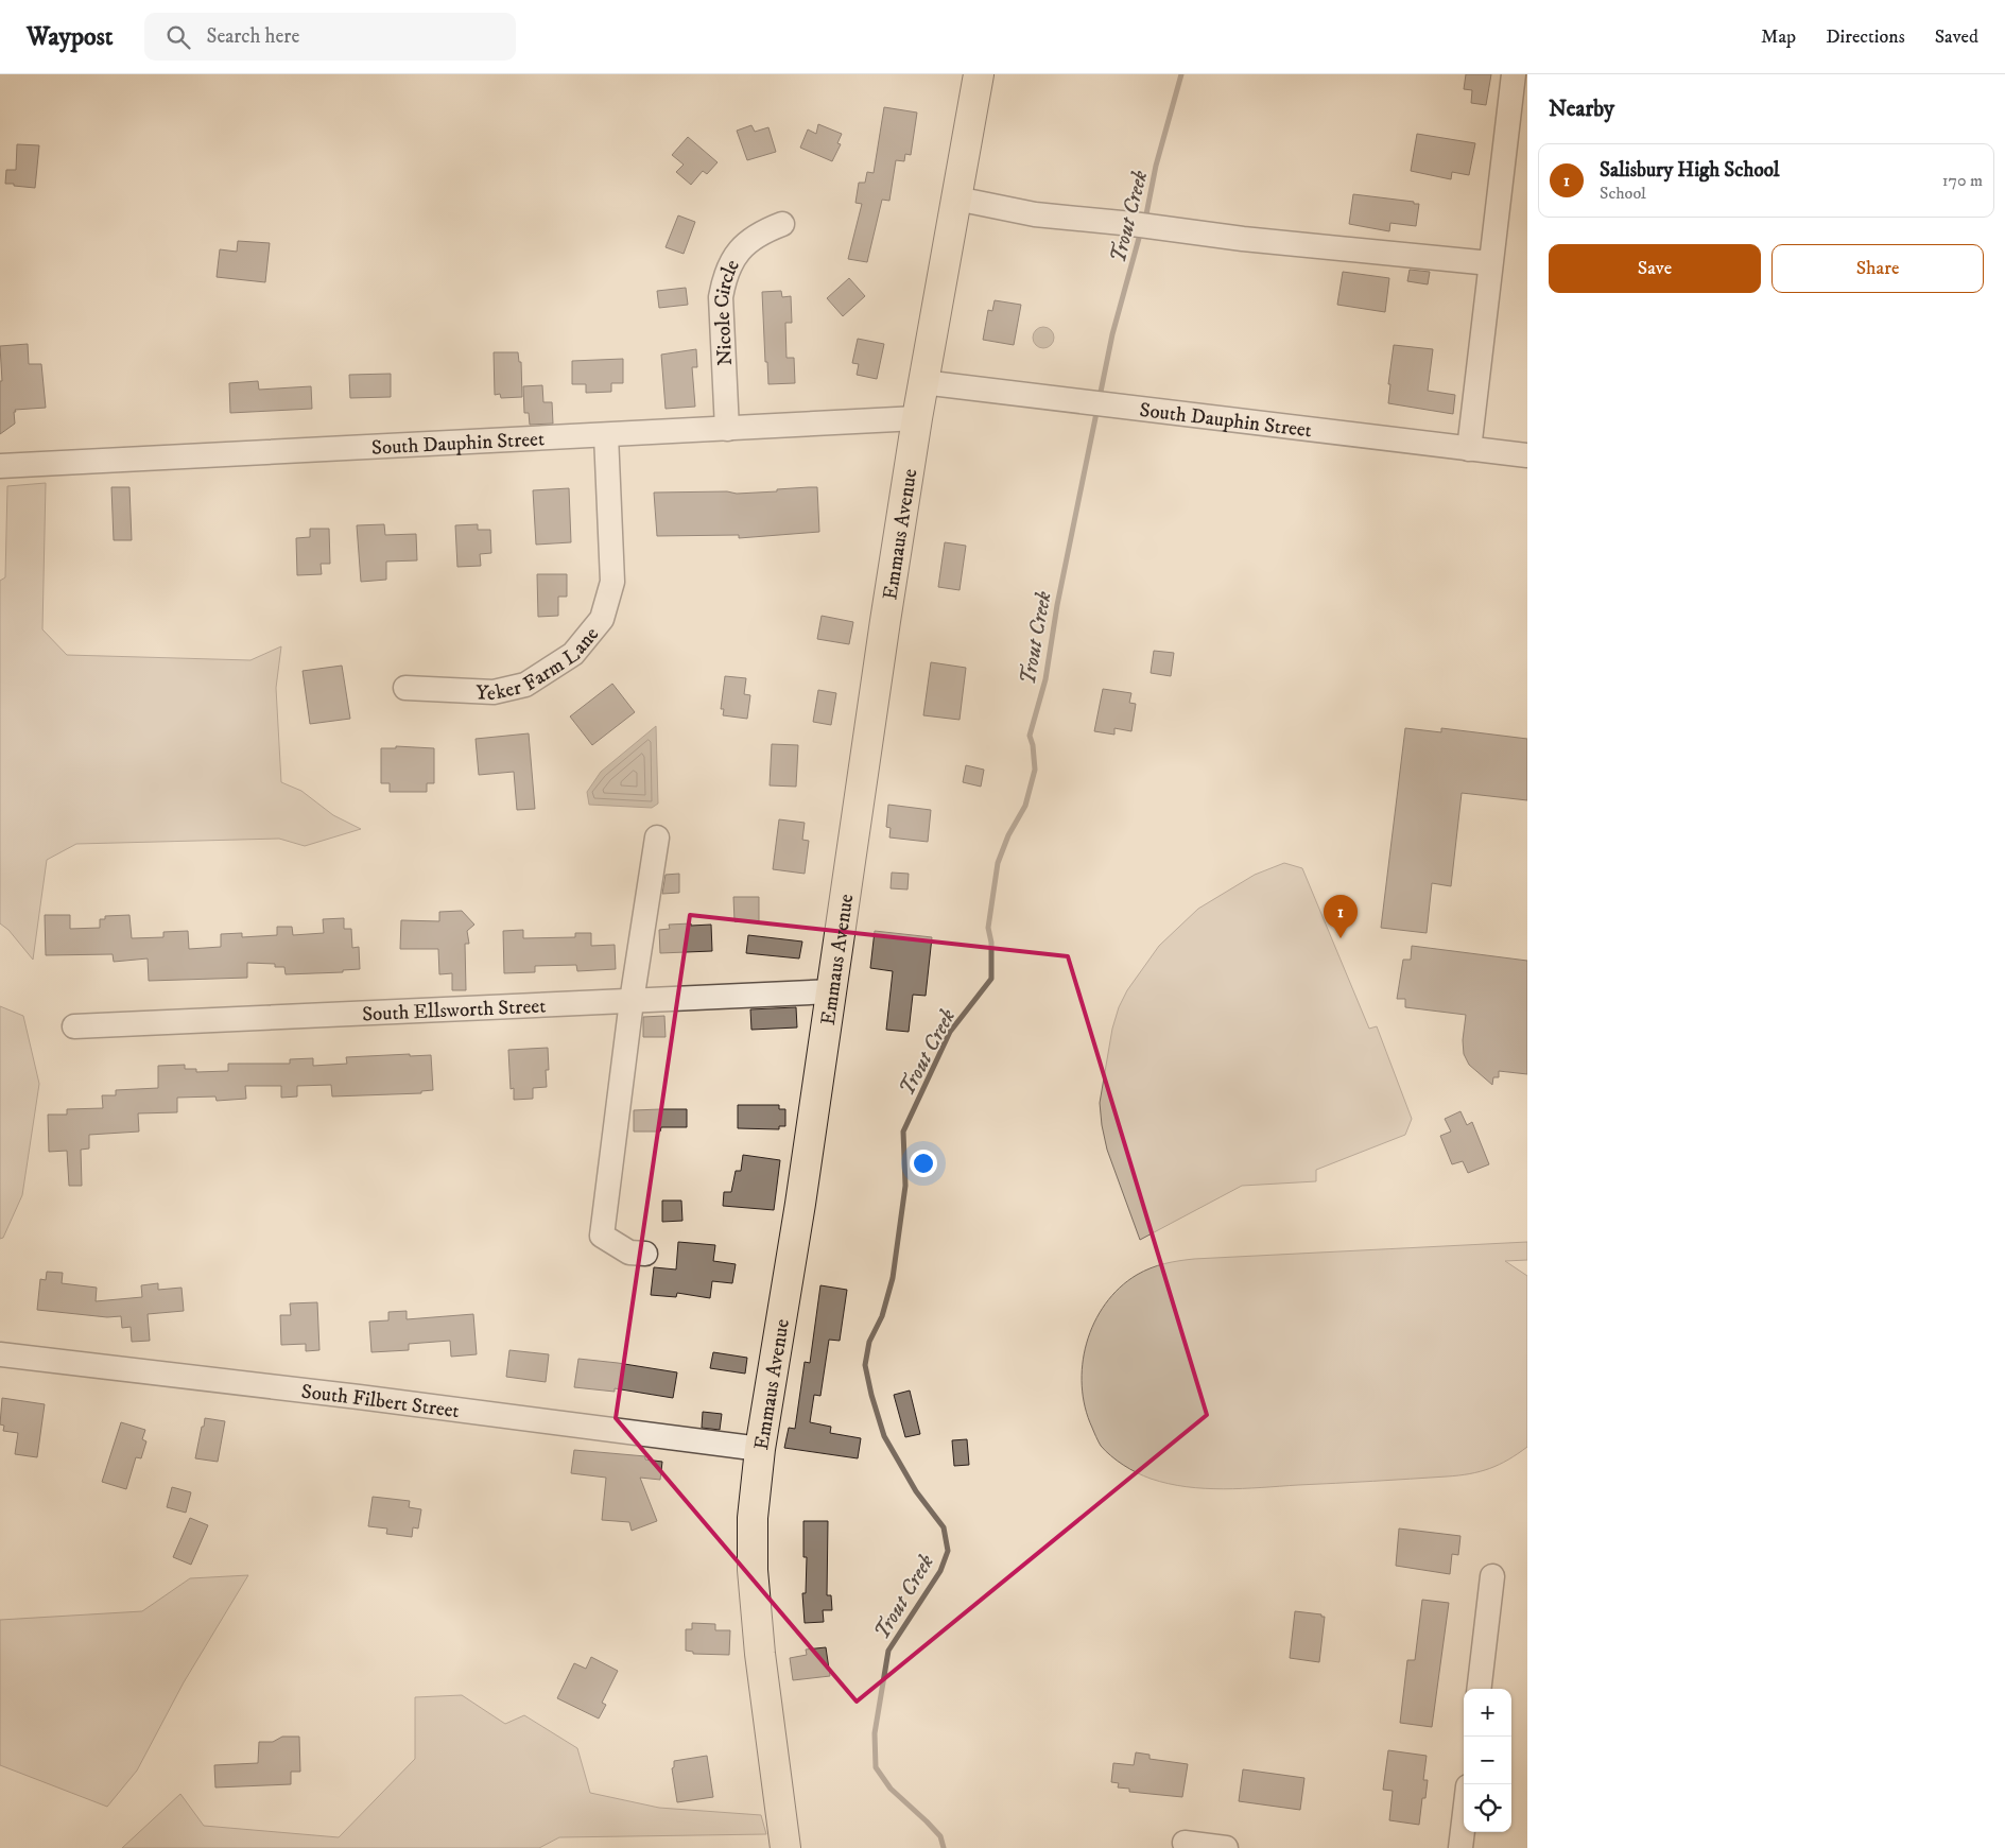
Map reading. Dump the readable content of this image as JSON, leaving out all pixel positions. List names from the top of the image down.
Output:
{
  "streets": {
    "main road": ["Emmaus Avenue"],
    "street": [
      "Nicole Circle",
      "South Dauphin Street",
      "Yeker Farm Lane",
      "South Ellsworth Street",
      "South Filbert Street"
    ]
  },
  "crossings": [
    ["Nicole Circle", "South Dauphin Street"],
    ["South Dauphin Street", "Emmaus Avenue"],
    ["South Dauphin Street", "Yeker Farm Lane"],
    ["Emmaus Avenue", "South Ellsworth Street"],
    ["Emmaus Avenue", "South Filbert Street"]
  ],
  "water": ["Trout Creek"],
  "page": {
    "header": "Waypost",
    "search": "Search here",
    "nav": ["Map", "Directions", "Saved"],
    "heading": "Nearby",
    "list": [
      {
        "mark": "1",
        "name": "Salisbury High School",
        "note": "School",
        "value": "170 m"
      }
    ],
    "buttons": ["Save", "Share"],
    "pins": "1",
    "map_buttons": ["+", "−"]
  }
}
